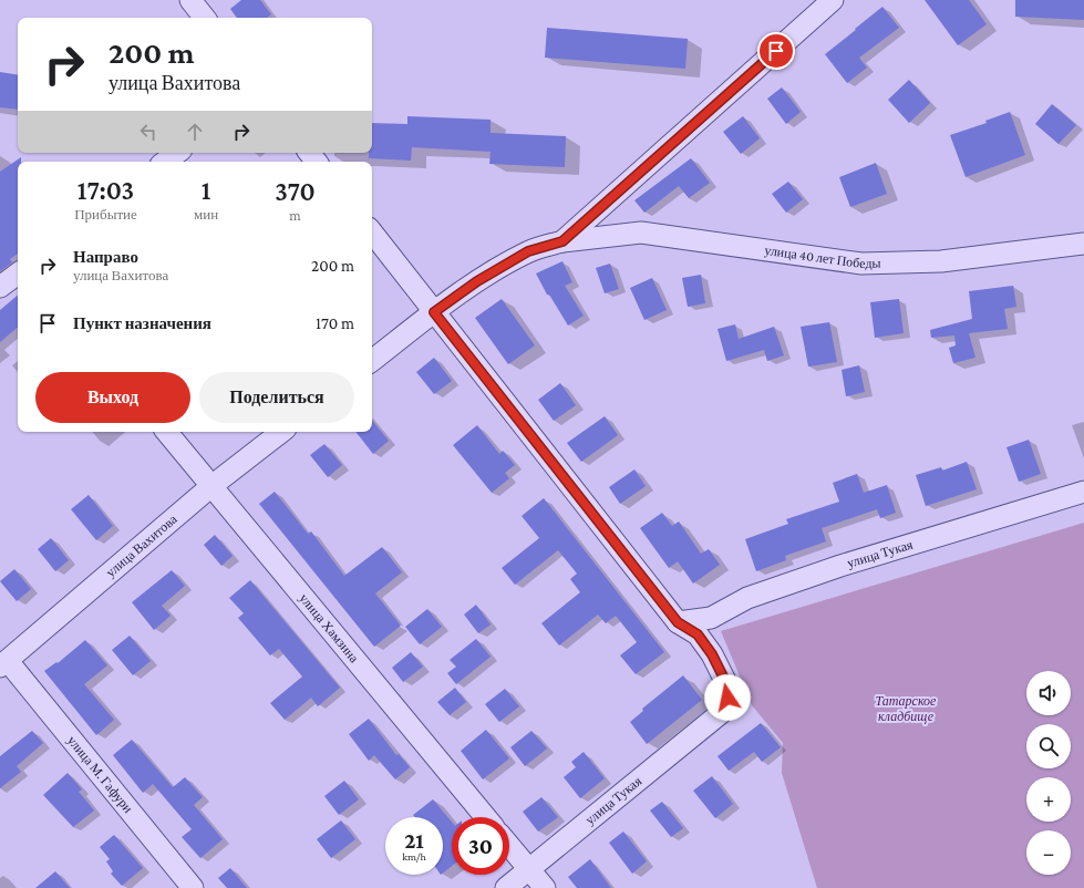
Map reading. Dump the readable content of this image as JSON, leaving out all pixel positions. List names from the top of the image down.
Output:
{
  "streets": {
    "street": [
      "улица 40 лет Победы",
      "улица Вахитова",
      "улица Тукая",
      "улица Хамзина",
      "улица М. Гафури"
    ]
  },
  "crossings": [
    ["улица Вахитова", "улица Хамзина"],
    ["улица Вахитова", "улица М. Гафури"]
  ],
  "parks": ["Татарское кладбище"],
  "page": {
    "turn": ["200 m", "улица Вахитова"],
    "eta": [
      "17:03",
      "Прибытие",
      "1",
      "мин",
      "370",
      "m"
    ],
    "list": [
      {
        "name": "Направо",
        "note": "улица Вахитова",
        "value": "200 m"
      },
      {
        "name": "Пункт назначения",
        "value": "170 m"
      }
    ],
    "buttons": ["Выход", "Поделиться"],
    "map_buttons": ["+", "−"],
    "speed": "21 km/h",
    "limit": "30"
  }
}
